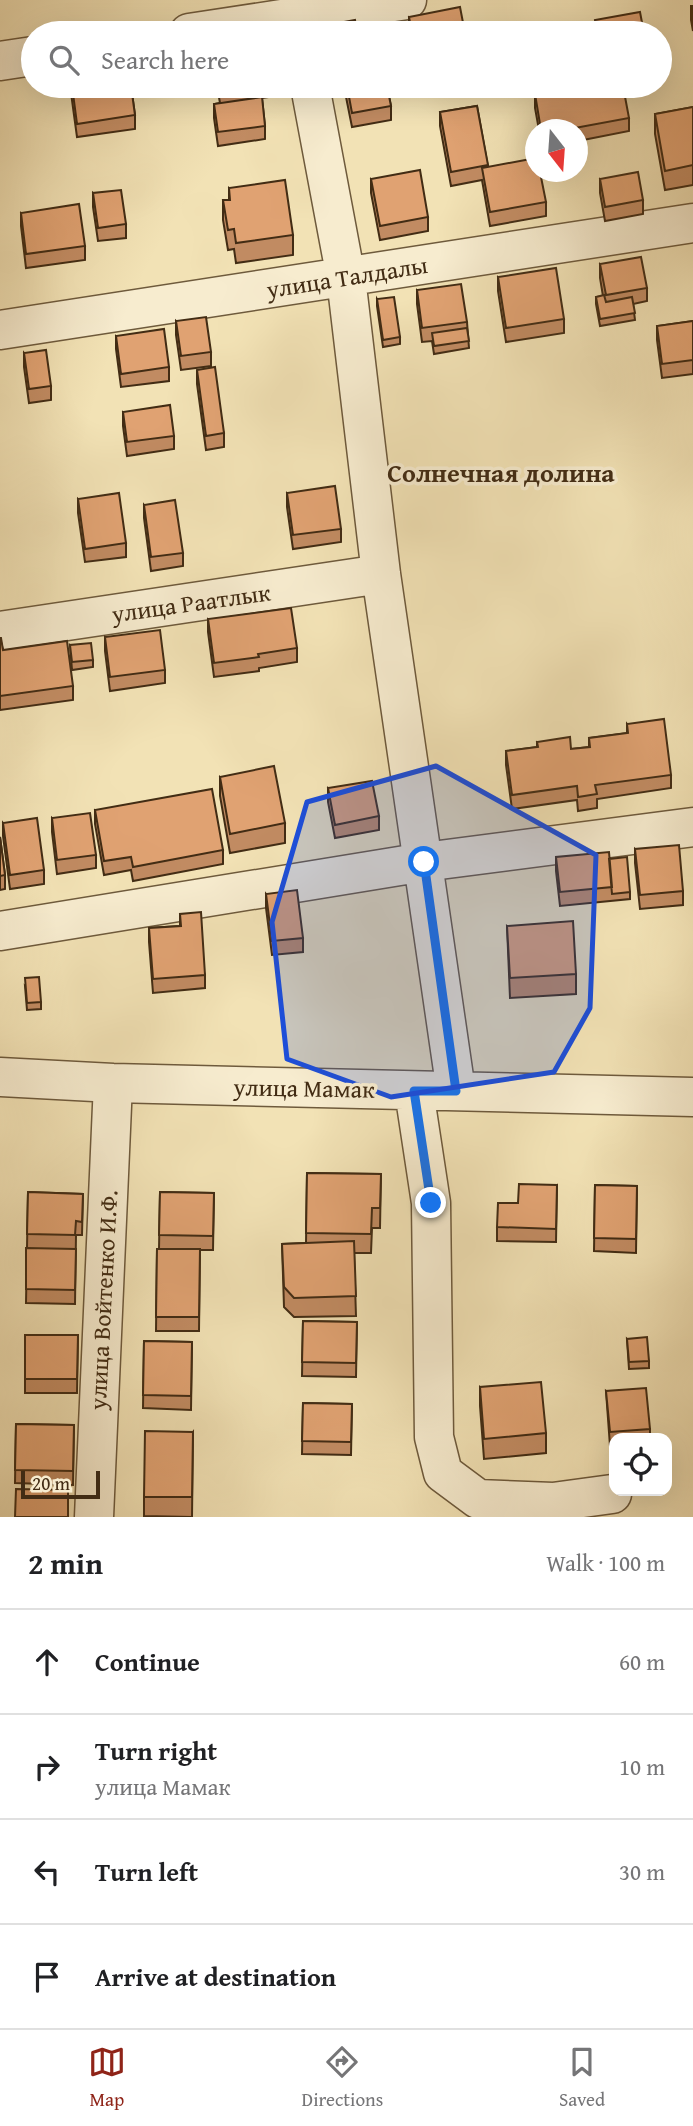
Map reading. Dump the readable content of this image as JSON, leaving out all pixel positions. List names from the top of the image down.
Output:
{
  "streets": {
    "street": [
      "улица Талдалы",
      "улица Раатлык",
      "улица Мамак",
      "улица Войтенко И.Ф."
    ]
  },
  "crossings": [
    ["улица Мамак", "улица Войтенко И.Ф."]
  ],
  "districts": ["Солнечная долина"],
  "scale_bar": "20 m",
  "north": "bottom",
  "page": {
    "search": "Search here",
    "scale": "20 m",
    "heading": ["2 min", "Walk · 100 m"],
    "list": [
      ["Continue", "60 m"],
      ["Turn right", "улица Мамак", "10 m"],
      ["Turn left", "30 m"],
      "Arrive at destination"
    ],
    "nav": ["Map", "Directions", "Saved"]
  }
}
